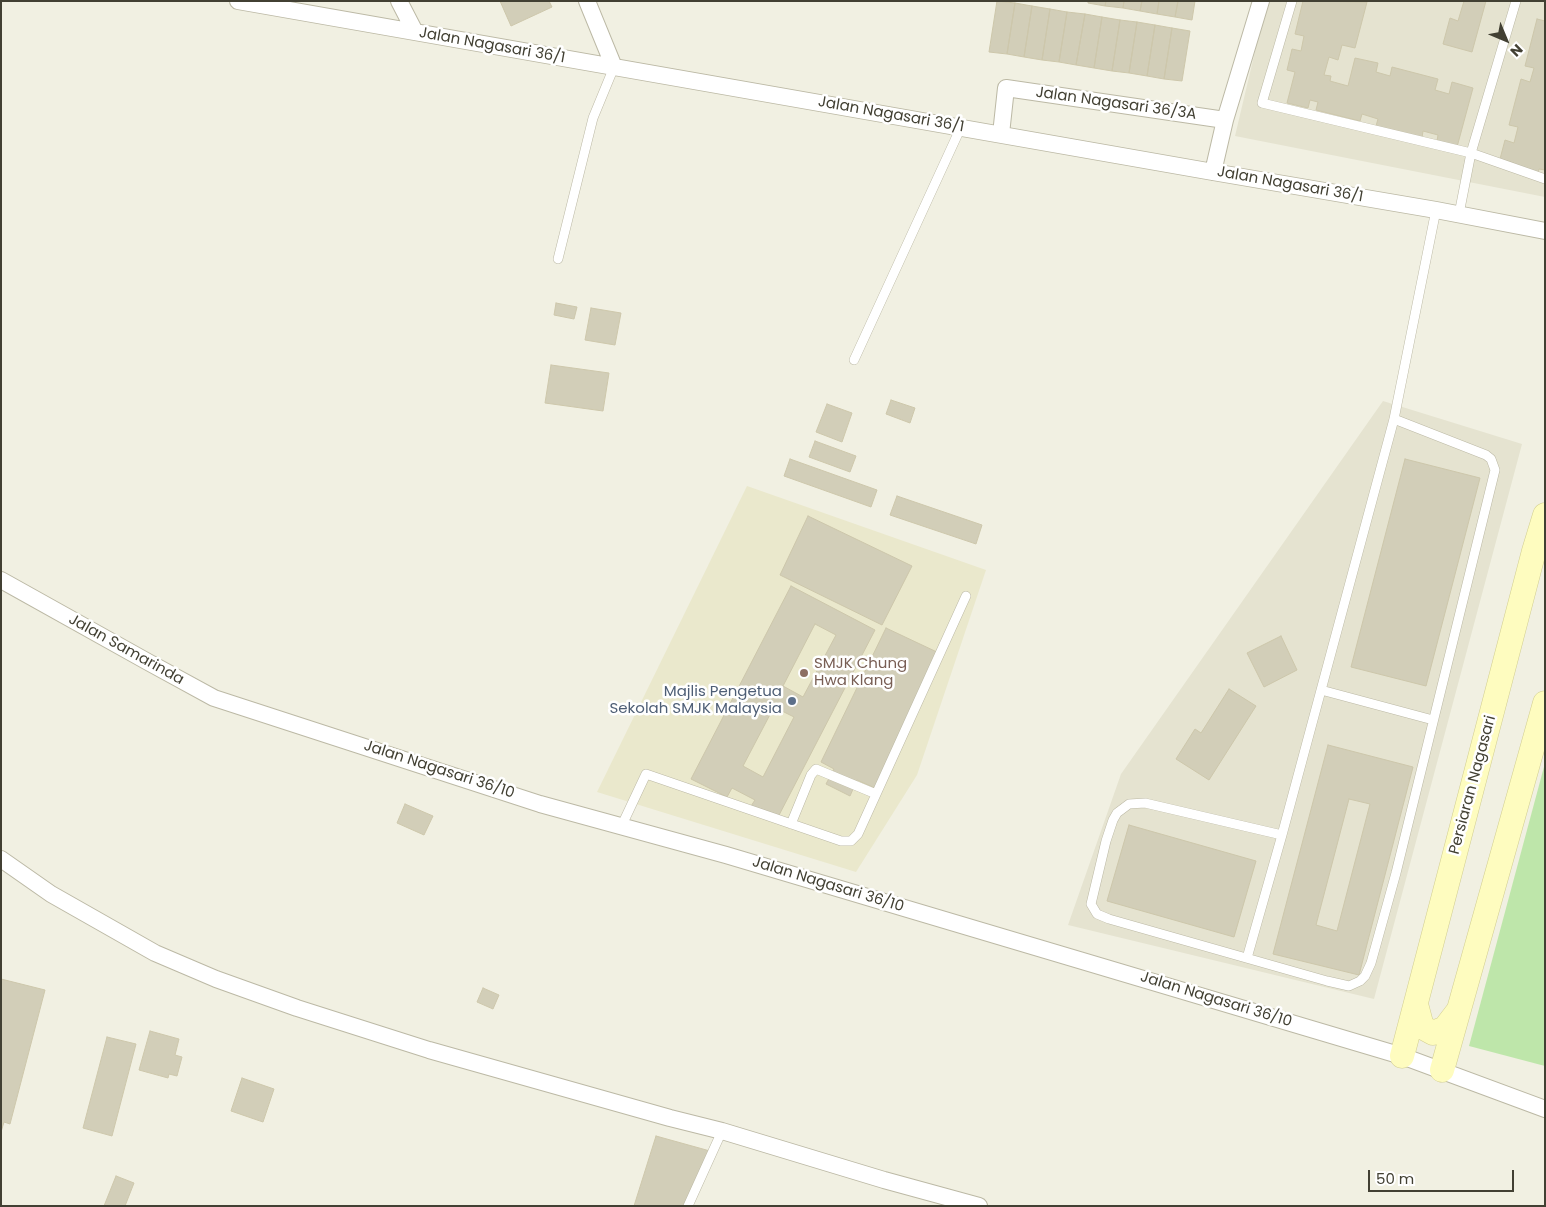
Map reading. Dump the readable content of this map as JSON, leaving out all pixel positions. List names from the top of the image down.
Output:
{
  "streets": {
    "street": [
      "Jalan Nagasari 36/1",
      "Jalan Nagasari 36/3A",
      "Jalan Samarinda",
      "Jalan Nagasari 36/10",
      "Persiaran Nagasari"
    ]
  },
  "crossings": [
    ["Jalan Nagasari 36/1", "Jalan Nagasari 36/3A"],
    ["Jalan Samarinda", "Jalan Nagasari 36/10"],
    ["Jalan Nagasari 36/10", "Persiaran Nagasari"]
  ],
  "places": ["SMJK Chung Hwa Klang", "Majlis Pengetua Sekolah SMJK Malaysia"],
  "scale_bar": "50 m",
  "north": "bottom right"
}
